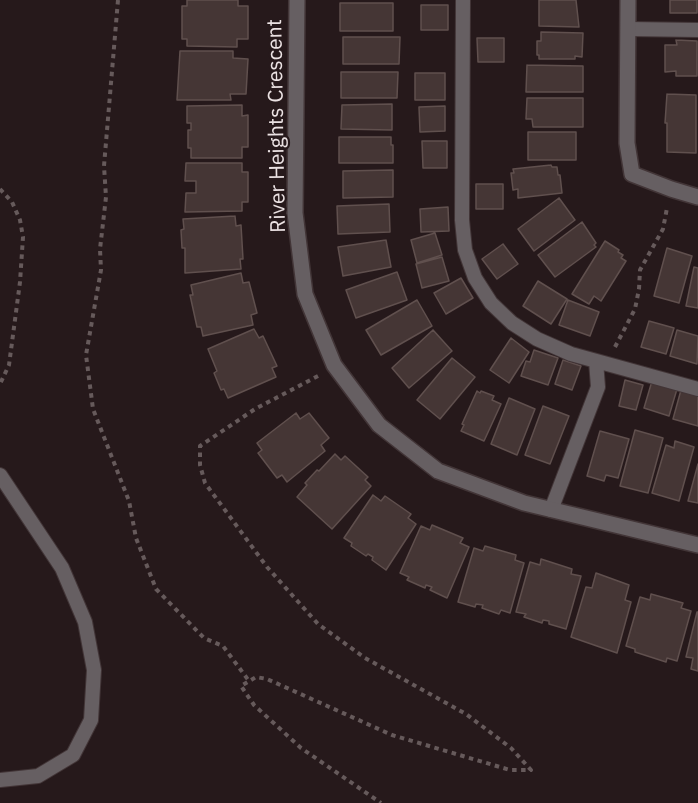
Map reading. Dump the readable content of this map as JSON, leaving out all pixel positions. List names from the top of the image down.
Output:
{
  "streets": {
    "street": ["River Heights Crescent"]
  }
}
